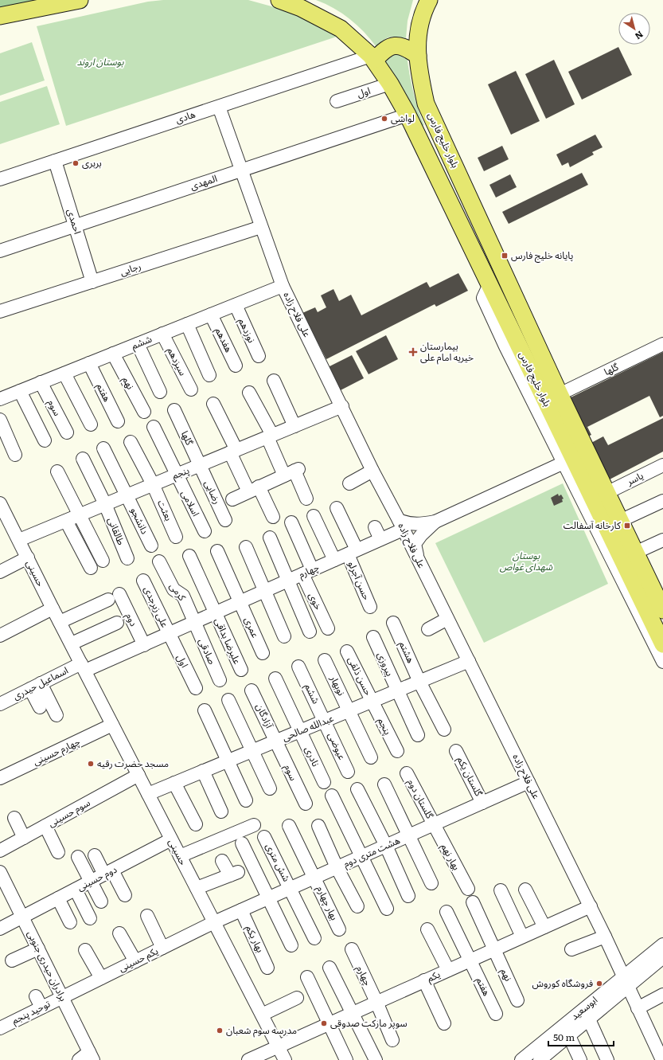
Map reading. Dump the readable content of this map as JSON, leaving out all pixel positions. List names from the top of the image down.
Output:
{
  "streets": {
    "main road": ["بلوار خلیج فارس"],
    "street": [
      "اول",
      "هادی",
      "المهدی",
      "احمدی",
      "رجایی",
      "علی فلاح زاده",
      "نوزدهم",
      "هفدهم",
      "ششم",
      "سیزدهم",
      "گلها",
      "نهم",
      "هفتم",
      "سوم",
      "پنجم",
      "یاسر",
      "رضایی",
      "اسلامی",
      "بعثت",
      "دانشجو",
      "طالقانی",
      "چهارم",
      "حسینی",
      "حسن آجرلو",
      "کرمی",
      "خوی",
      "علی زبرجدی",
      "دوم",
      "عمری",
      "علیرضا بداقی",
      "صادقی",
      "هشتم",
      "پیروزی",
      "حسن ذلقی",
      "اسماعیل حیدری",
      "نوبهار",
      "آزادگان",
      "عبدالله صالحی",
      "عیوضی",
      "چهارم حسینی",
      "نادری",
      "گلستان یکم",
      "گلستان دوم",
      "سوم حسینی",
      "هشت متری دوم",
      "بهار نهم",
      "شش متری",
      "دوم حسینی",
      "بهار چهارم",
      "بهار یکم",
      "یکم حسینی",
      "برادران حیدری جنوبی",
      "یکم",
      "ابوسعید",
      "توحید پنجم"
    ]
  },
  "crossings": [
    ["اول", "بلوار خلیج فارس"],
    ["اول", "چهارم"],
    ["اول", "علی زبرجدی"],
    ["هادی", "بلوار خلیج فارس"],
    ["هادی", "احمدی"],
    ["هادی", "علی فلاح زاده"],
    ["بلوار خلیج فارس", "المهدی"],
    ["بلوار خلیج فارس", "گلها"],
    ["بلوار خلیج فارس", "یاسر"],
    ["المهدی", "احمدی"],
    ["المهدی", "علی فلاح زاده"],
    ["احمدی", "رجایی"],
    ["رجایی", "علی فلاح زاده"],
    ["علی فلاح زاده", "ششم"],
    ["علی فلاح زاده", "پنجم"],
    ["علی فلاح زاده", "چهارم"],
    ["علی فلاح زاده", "عبدالله صالحی"],
    ["علی فلاح زاده", "هشت متری دوم"],
    ["علی فلاح زاده", "یکم"],
    ["علی فلاح زاده", "ابوسعید"],
    ["نوزدهم", "ششم"],
    ["هفدهم", "ششم"],
    ["ششم", "سیزدهم"],
    ["ششم", "نهم"],
    ["ششم", "هفتم"],
    ["ششم", "سوم"],
    ["ششم", "عبدالله صالحی"],
    ["ششم", "عیوضی"],
    ["گلها", "پنجم"],
    ["گلها", "رضایی"],
    ["نهم", "یکم"],
    ["هفتم", "یکم"],
    ["سوم", "آزادگان"],
    ["سوم", "عبدالله صالحی"],
    ["پنجم", "رضایی"],
    ["پنجم", "اسلامی"],
    ["پنجم", "بعثت"],
    ["پنجم", "دانشجو"],
    ["پنجم", "طالقانی"],
    ["پنجم", "حسینی"],
    ["پنجم", "حسن ذلقی"],
    ["پنجم", "عبدالله صالحی"],
    ["چهارم", "حسینی"],
    ["چهارم", "حسن آجرلو"],
    ["چهارم", "کرمی"],
    ["چهارم", "خوی"],
    ["چهارم", "علی زبرجدی"],
    ["چهارم", "دوم"],
    ["چهارم", "عمری"],
    ["چهارم", "علیرضا بداقی"],
    ["چهارم", "صادقی"],
    ["چهارم", "اسماعیل حیدری"],
    ["چهارم", "یکم"],
    ["حسینی", "دوم"],
    ["حسینی", "اسماعیل حیدری"],
    ["حسینی", "عبدالله صالحی"],
    ["حسینی", "چهارم حسینی"],
    ["حسینی", "سوم حسینی"],
    ["حسینی", "هشت متری دوم"],
    ["حسینی", "دوم حسینی"],
    ["حسینی", "یکم حسینی"],
    ["حسینی", "یکم"],
    ["کرمی", "صادقی"],
    ["هشتم", "عبدالله صالحی"],
    ["پیروزی", "عبدالله صالحی"],
    ["حسن ذلقی", "عبدالله صالحی"],
    ["نوبهار", "عبدالله صالحی"],
    ["آزادگان", "عبدالله صالحی"],
    ["عبدالله صالحی", "عیوضی"],
    ["عبدالله صالحی", "نادری"],
    ["گلستان یکم", "هشت متری دوم"],
    ["گلستان دوم", "هشت متری دوم"],
    ["گلستان دوم", "بهار نهم"],
    ["هشت متری دوم", "بهار نهم"],
    ["هشت متری دوم", "شش متری"],
    ["هشت متری دوم", "بهار چهارم"],
    ["هشت متری دوم", "بهار یکم"],
    ["هشت متری دوم", "یکم حسینی"],
    ["دوم حسینی", "برادران حیدری جنوبی"],
    ["یکم حسینی", "برادران حیدری جنوبی"],
    ["یکم حسینی", "توحید پنجم"],
    ["برادران حیدری جنوبی", "توحید پنجم"]
  ],
  "parks": ["بوستان اروند", "بوستان شهدای غواص"],
  "places": {
    "other": [
      "لواشی",
      "بربری",
      "مسجد حضرت رقیه",
      "فروشگاه کوروش",
      "سوپر مارکت صدوقی",
      "مدرسه سوم شعبان"
    ],
    "transit": ["پایانه خلیج فارس", "کارخانه آسفالت"],
    "health": ["بیمارستان خیریه امام علی"]
  },
  "scale_bar": "50 m",
  "north": "bottom right"
}
